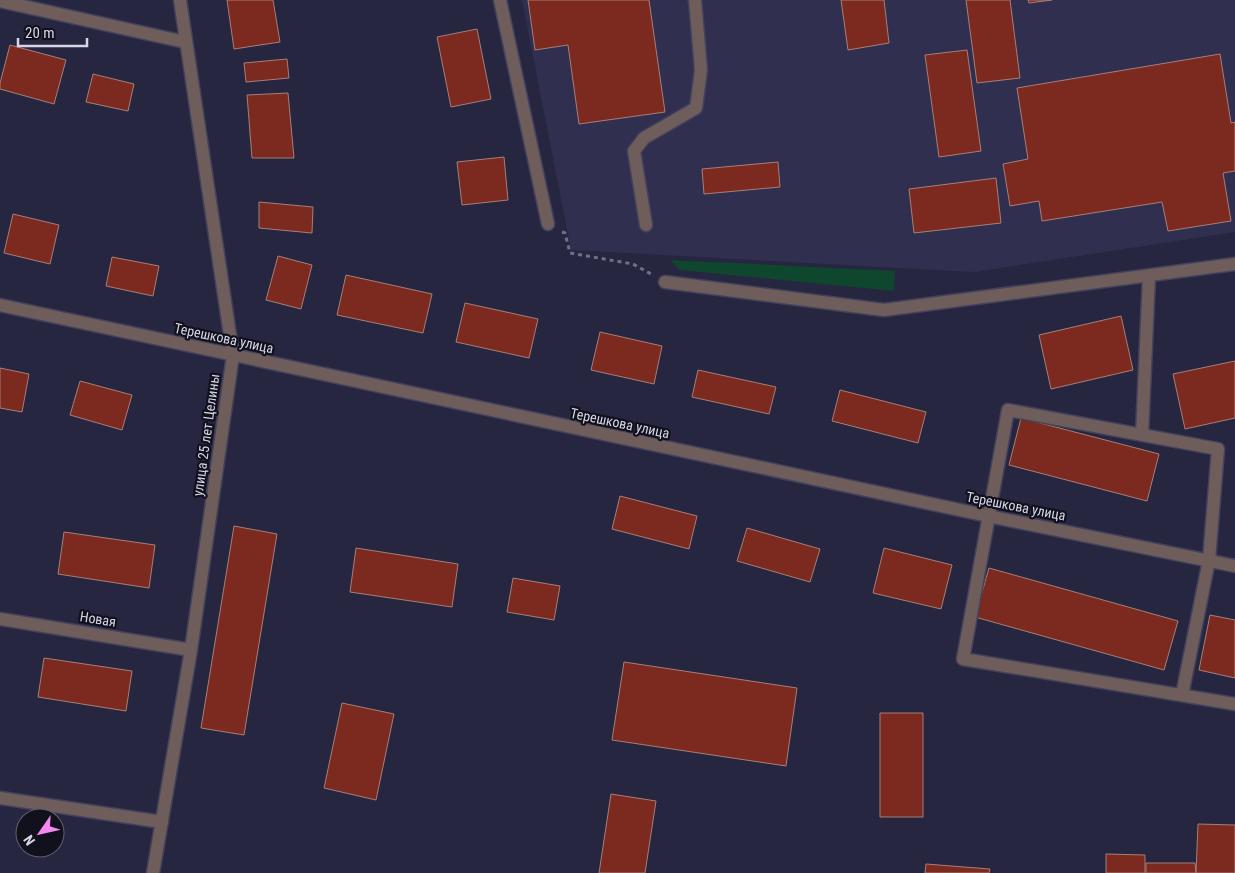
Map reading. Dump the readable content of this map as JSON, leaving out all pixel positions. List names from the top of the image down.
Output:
{
  "streets": {
    "street": ["Терешкова улица", "улица 25 лет Целины", "Новая"]
  },
  "crossings": [
    ["Терешкова улица", "улица 25 лет Целины"],
    ["улица 25 лет Целины", "Новая"]
  ],
  "scale_bar": "20 m",
  "north": "bottom left"
}
